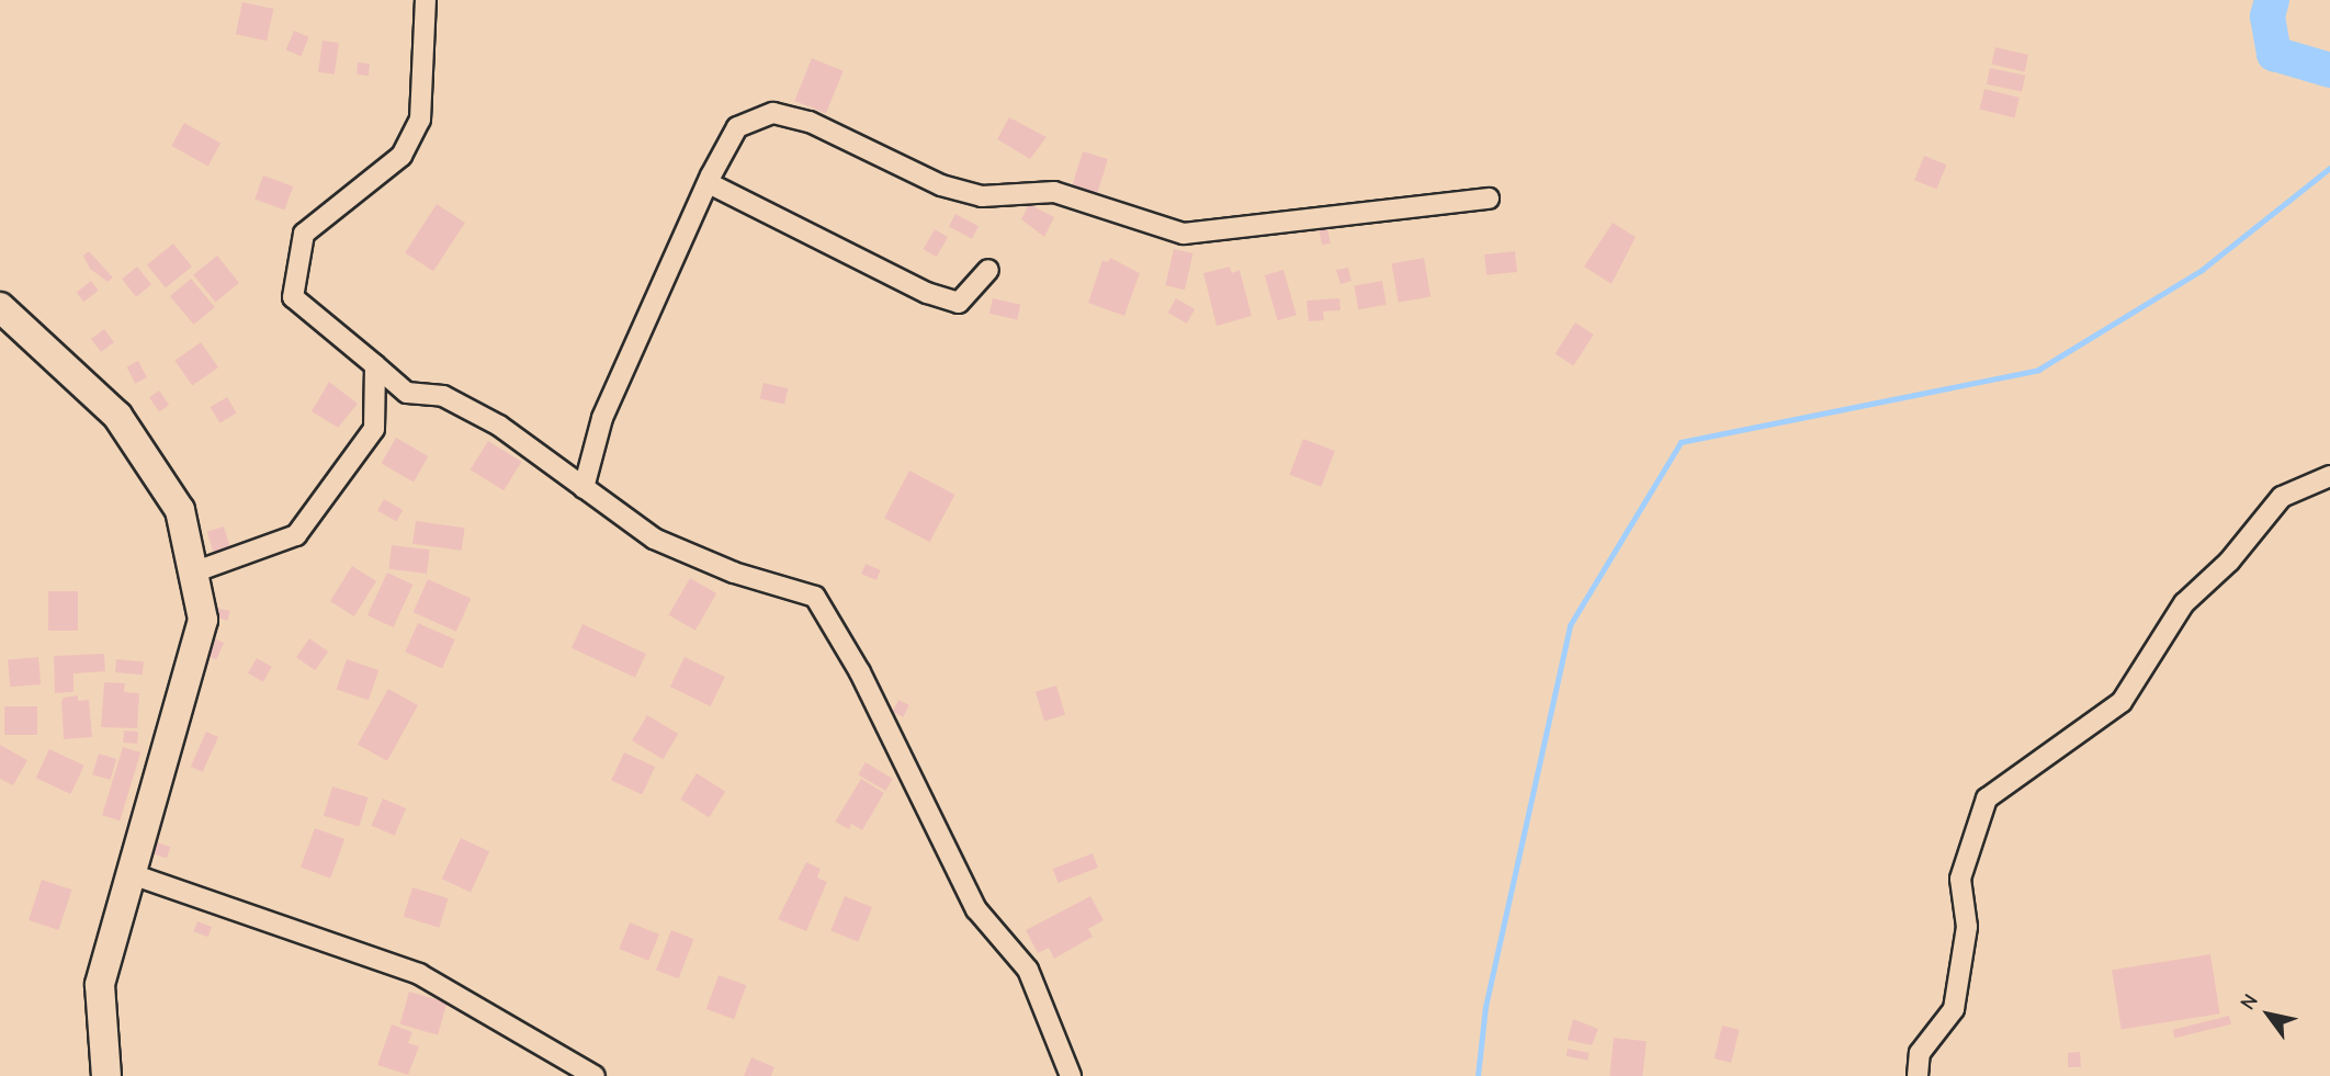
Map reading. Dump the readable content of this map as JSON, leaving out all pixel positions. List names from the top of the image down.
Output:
{
  "north": "top left"
}
